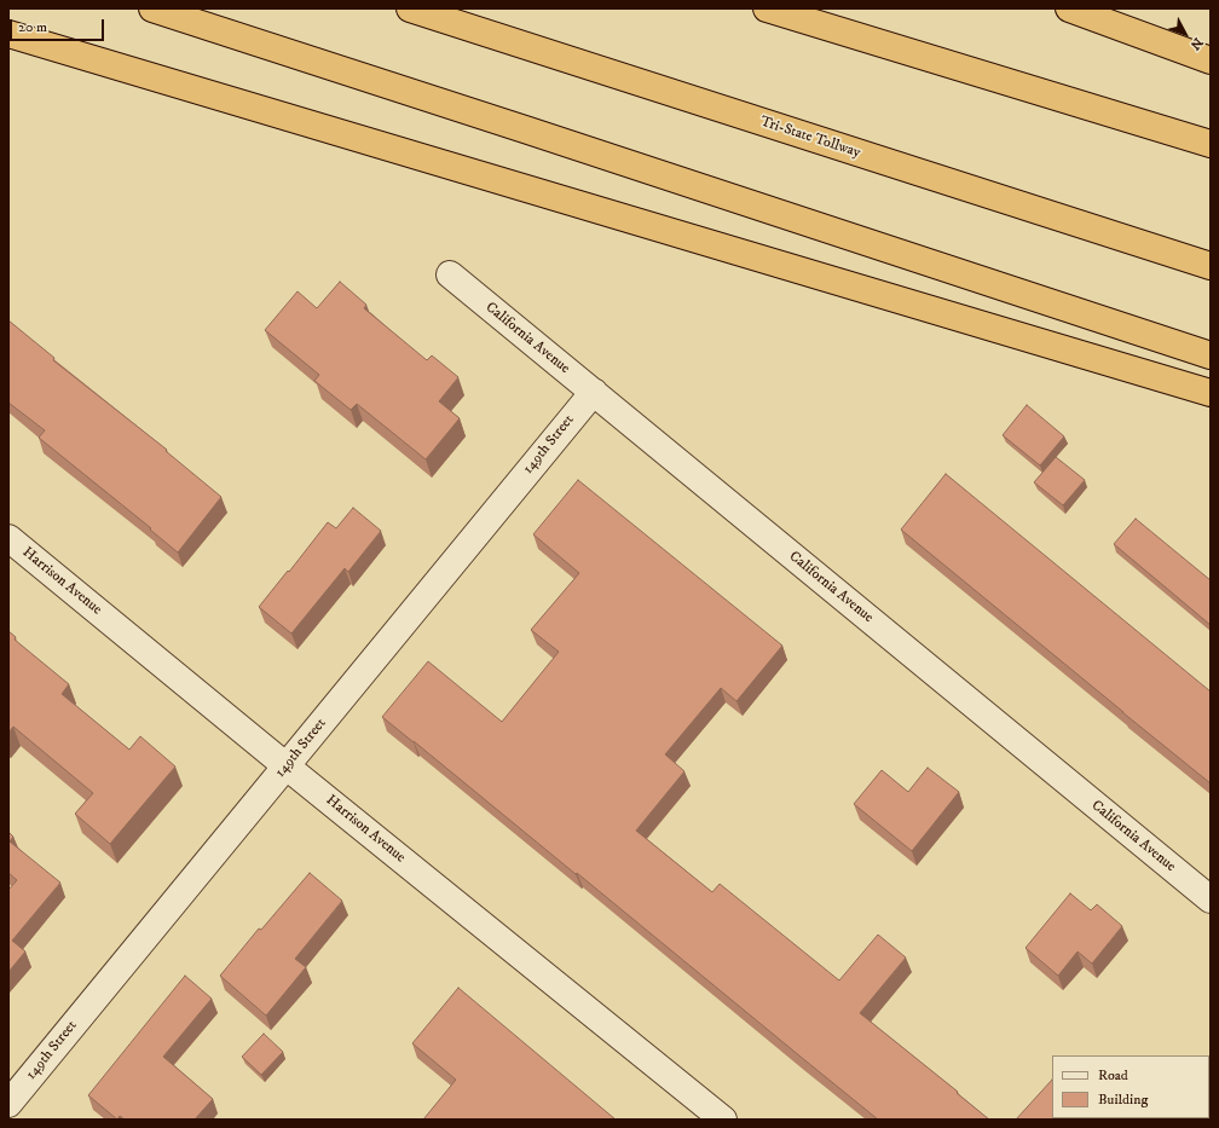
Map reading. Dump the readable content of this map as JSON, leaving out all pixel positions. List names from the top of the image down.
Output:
{
  "streets": {
    "highway": ["Tri-State Tollway"],
    "street": ["California Avenue", "149th Street", "Harrison Avenue"]
  },
  "crossings": [
    ["California Avenue", "149th Street"],
    ["149th Street", "Harrison Avenue"]
  ],
  "legend": ["Road", "Building"],
  "scale_bar": "20 m",
  "north": "bottom right"
}
